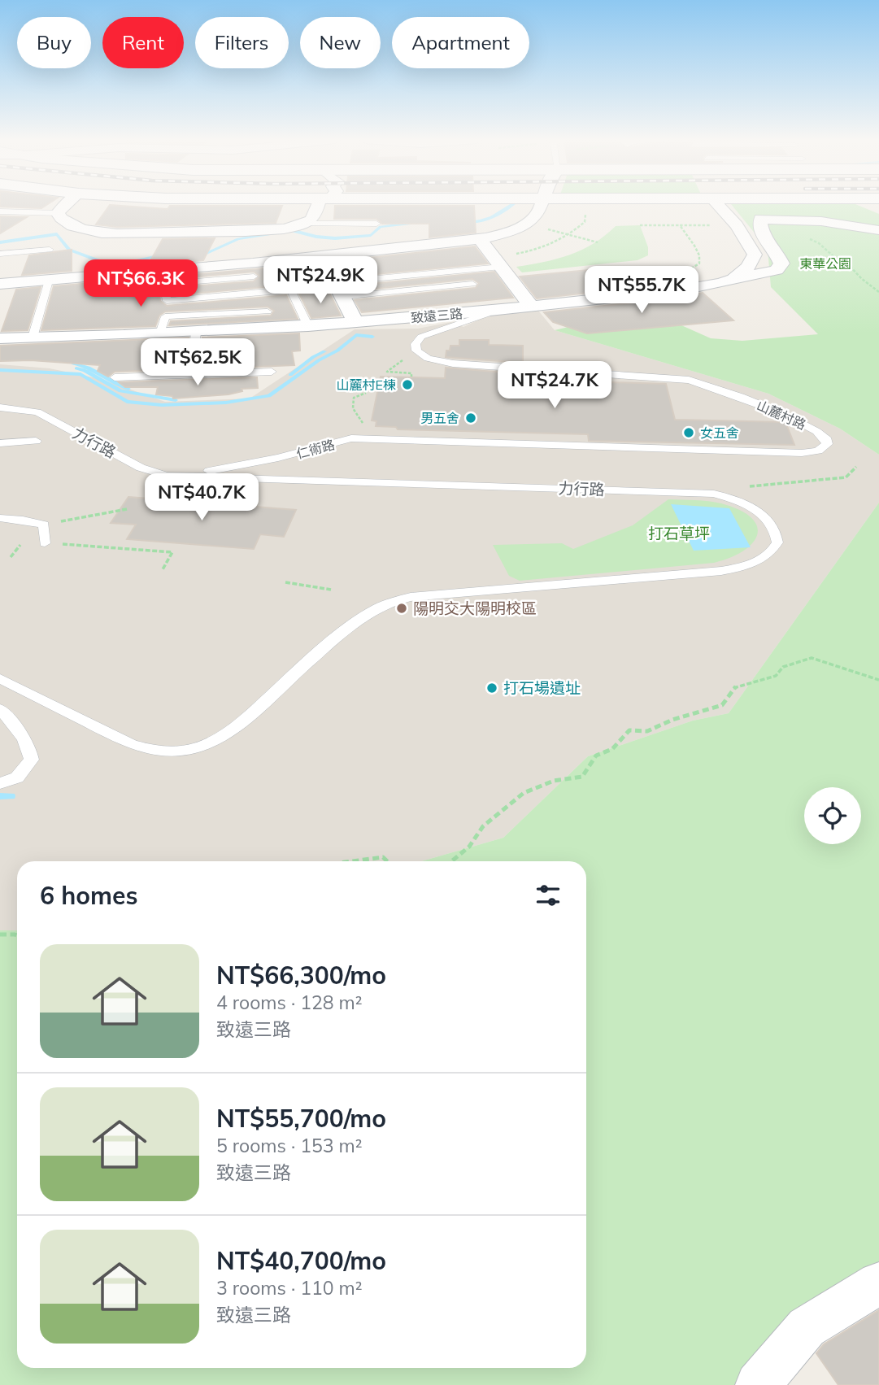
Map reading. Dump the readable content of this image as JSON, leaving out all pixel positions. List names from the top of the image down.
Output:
{
  "streets": {
    "street": ["致遠三路"],
    "lane": ["山麓村路", "力行路", "仁術路"]
  },
  "crossings": [
    ["山麓村路", "仁術路"],
    ["力行路", "仁術路"]
  ],
  "parks": ["東華公園", "打石草坪"],
  "places": [
    "山麓村E棟",
    "男五舍",
    "女五舍",
    "陽明交大陽明校區",
    "打石場遺址"
  ],
  "page": {
    "chip": [
      "Buy",
      "Rent",
      "Filters",
      "New",
      "Apartment"
    ],
    "price": [
      "NT$24.9K",
      "NT$66.3K",
      "NT$55.7K",
      "NT$62.5K",
      "NT$24.7K",
      "NT$40.7K"
    ],
    "heading": "6 homes",
    "list": [
      {
        "name": "NT$66,300/mo",
        "note": "4 rooms · 128 m² · 致遠三路"
      },
      {
        "name": "NT$55,700/mo",
        "note": "5 rooms · 153 m² · 致遠三路"
      },
      {
        "name": "NT$40,700/mo",
        "note": "3 rooms · 110 m² · 致遠三路"
      }
    ]
  }
}
